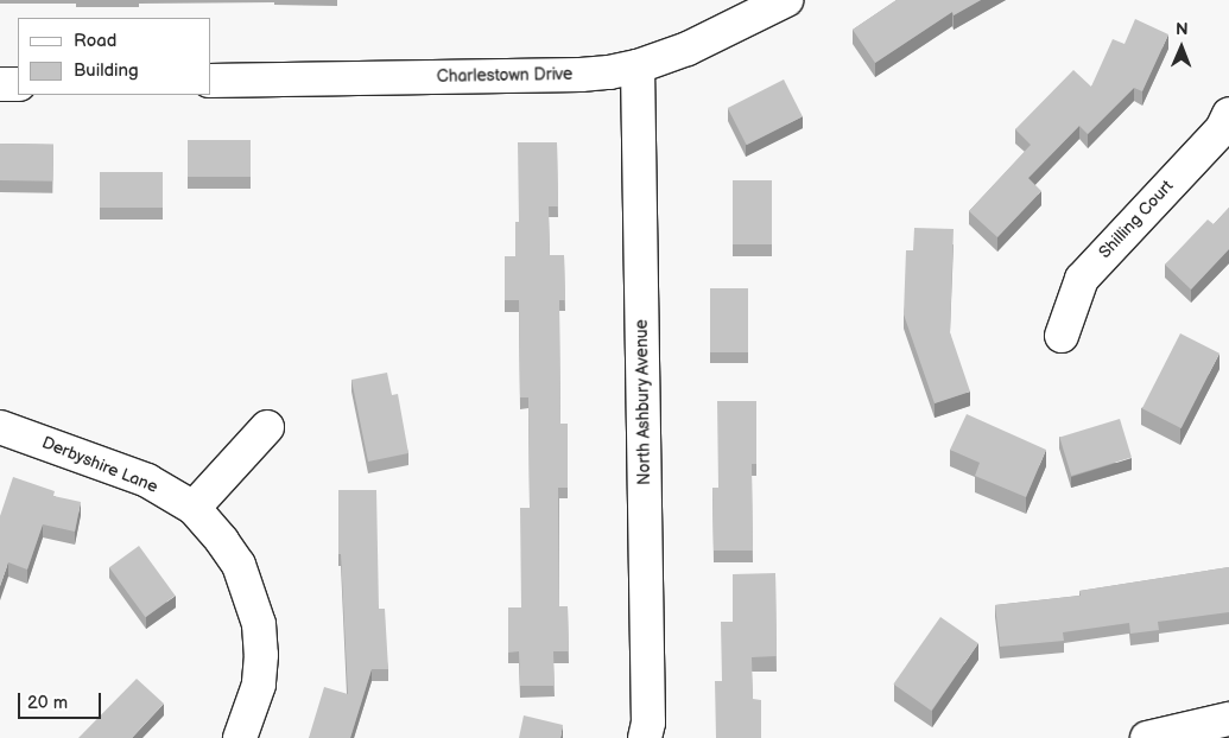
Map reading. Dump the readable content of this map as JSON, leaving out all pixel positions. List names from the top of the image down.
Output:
{
  "streets": {
    "street": [
      "Charlestown Drive",
      "Shilling Court",
      "North Ashbury Avenue",
      "Derbyshire Lane"
    ]
  },
  "crossings": [
    ["Charlestown Drive", "North Ashbury Avenue"]
  ],
  "legend": ["Road", "Building"],
  "scale_bar": "20 m",
  "north": "top"
}
